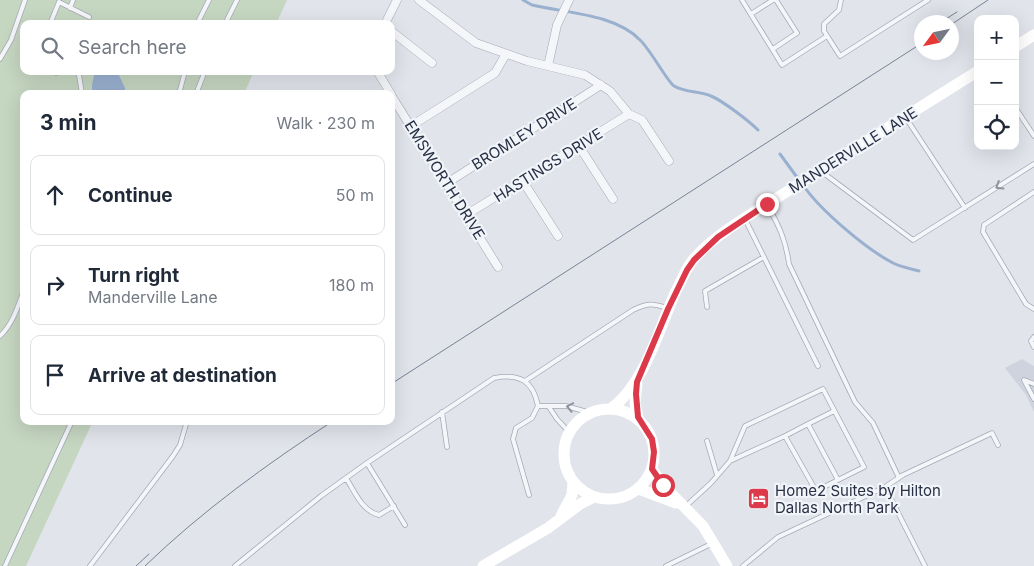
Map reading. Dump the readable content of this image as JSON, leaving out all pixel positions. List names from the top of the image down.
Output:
{
  "streets": {
    "street": [
      "BROMLEY DRIVE",
      "MANDERVILLE LANE",
      "HASTINGS DRIVE",
      "EMSWORTH DRIVE"
    ]
  },
  "crossings": [
    ["BROMLEY DRIVE", "EMSWORTH DRIVE"],
    ["HASTINGS DRIVE", "EMSWORTH DRIVE"]
  ],
  "places": {
    "hotel": ["Home2 Suites by Hilton Dallas North Park"]
  },
  "north": "bottom left",
  "page": {
    "map_buttons": ["+", "−"],
    "search": "Search here",
    "heading": ["3 min", "Walk · 230 m"],
    "list": [
      ["Continue", "50 m"],
      ["Turn right", "Manderville Lane", "180 m"],
      "Arrive at destination"
    ]
  }
}
